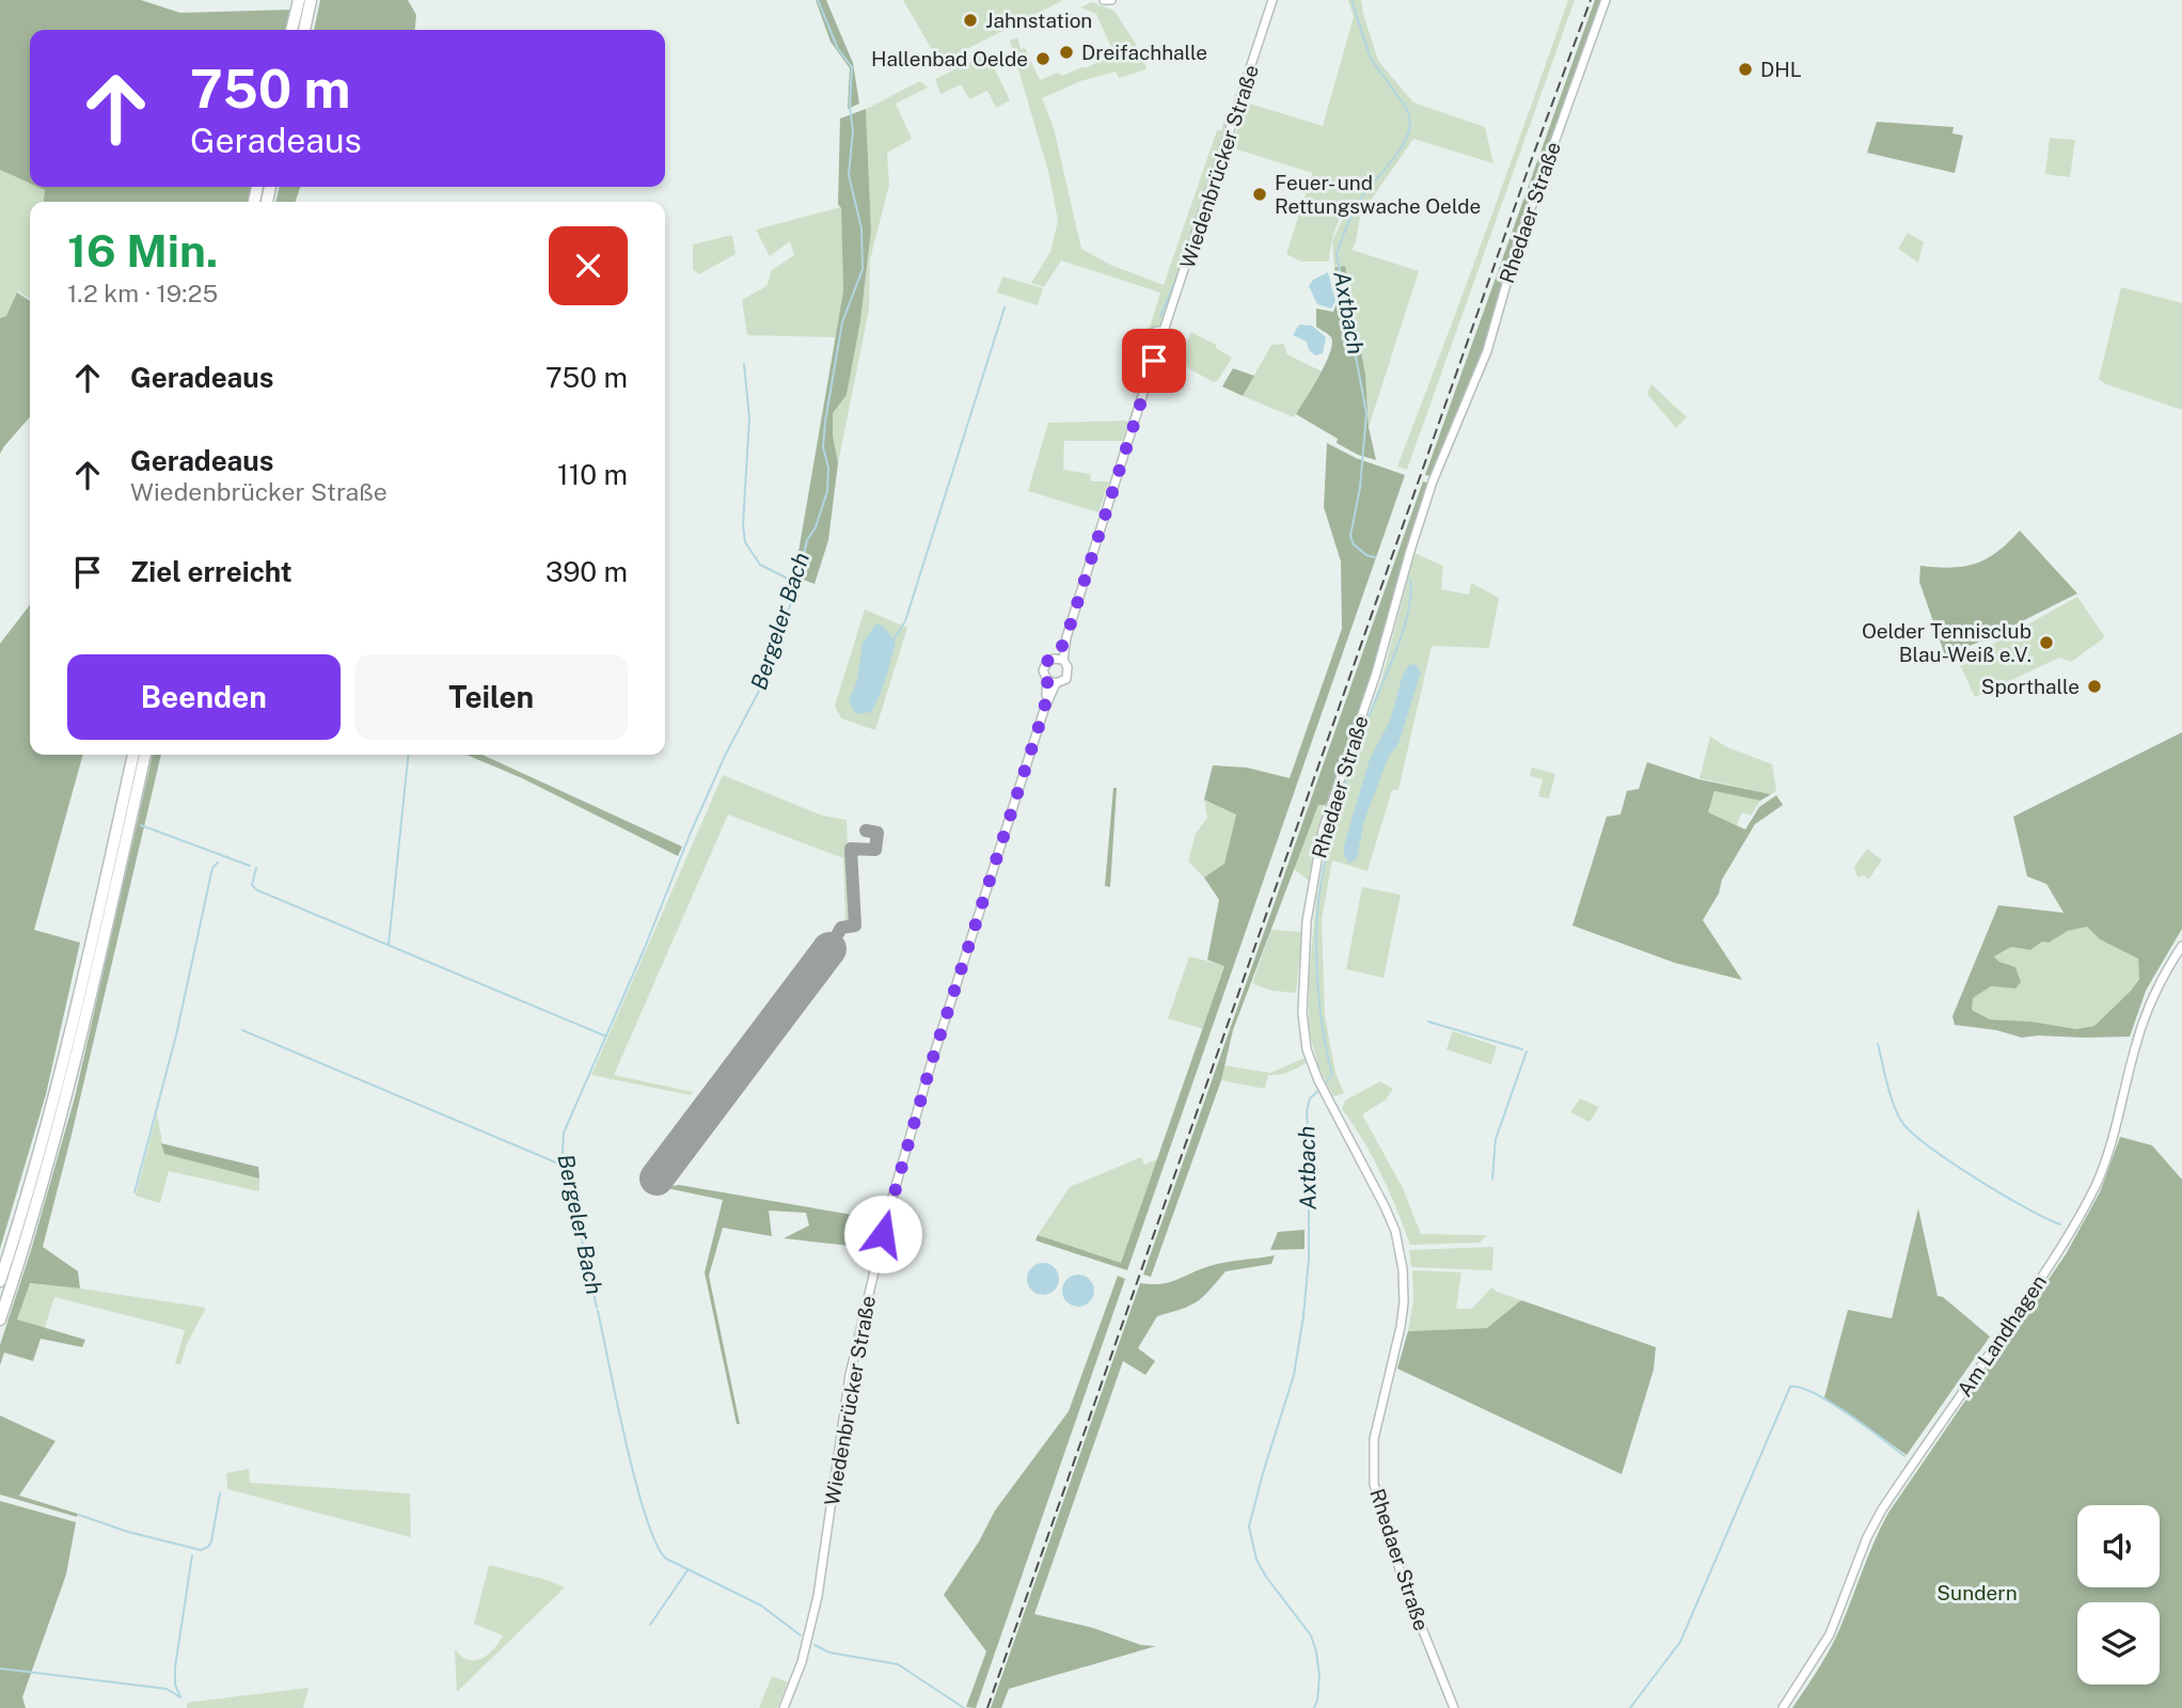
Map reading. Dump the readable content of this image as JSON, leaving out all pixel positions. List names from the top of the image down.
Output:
{
  "streets": {
    "street": ["Wiedenbrücker Straße", "Rhedaer Straße", "Am Landhagen"]
  },
  "water": ["Axtbach", "Bergeler Bach"],
  "parks": ["Sundern"],
  "places": [
    "Jahnstation",
    "Dreifachhalle",
    "Hallenbad Oelde",
    "DHL",
    "Feuer- und Rettungswache Oelde",
    "Oelder Tennisclub Blau-Weiß e.V.",
    "Sporthalle"
  ],
  "page": {
    "turn": ["750 m", "Geradeaus"],
    "heading": ["16 Min.", "1.2 km · 19:25"],
    "list": [
      {
        "name": "Geradeaus",
        "value": "750 m"
      },
      {
        "name": "Geradeaus",
        "note": "Wiedenbrücker Straße",
        "value": "110 m"
      },
      {
        "name": "Ziel erreicht",
        "value": "390 m"
      }
    ],
    "buttons": ["Beenden", "Teilen"]
  }
}
